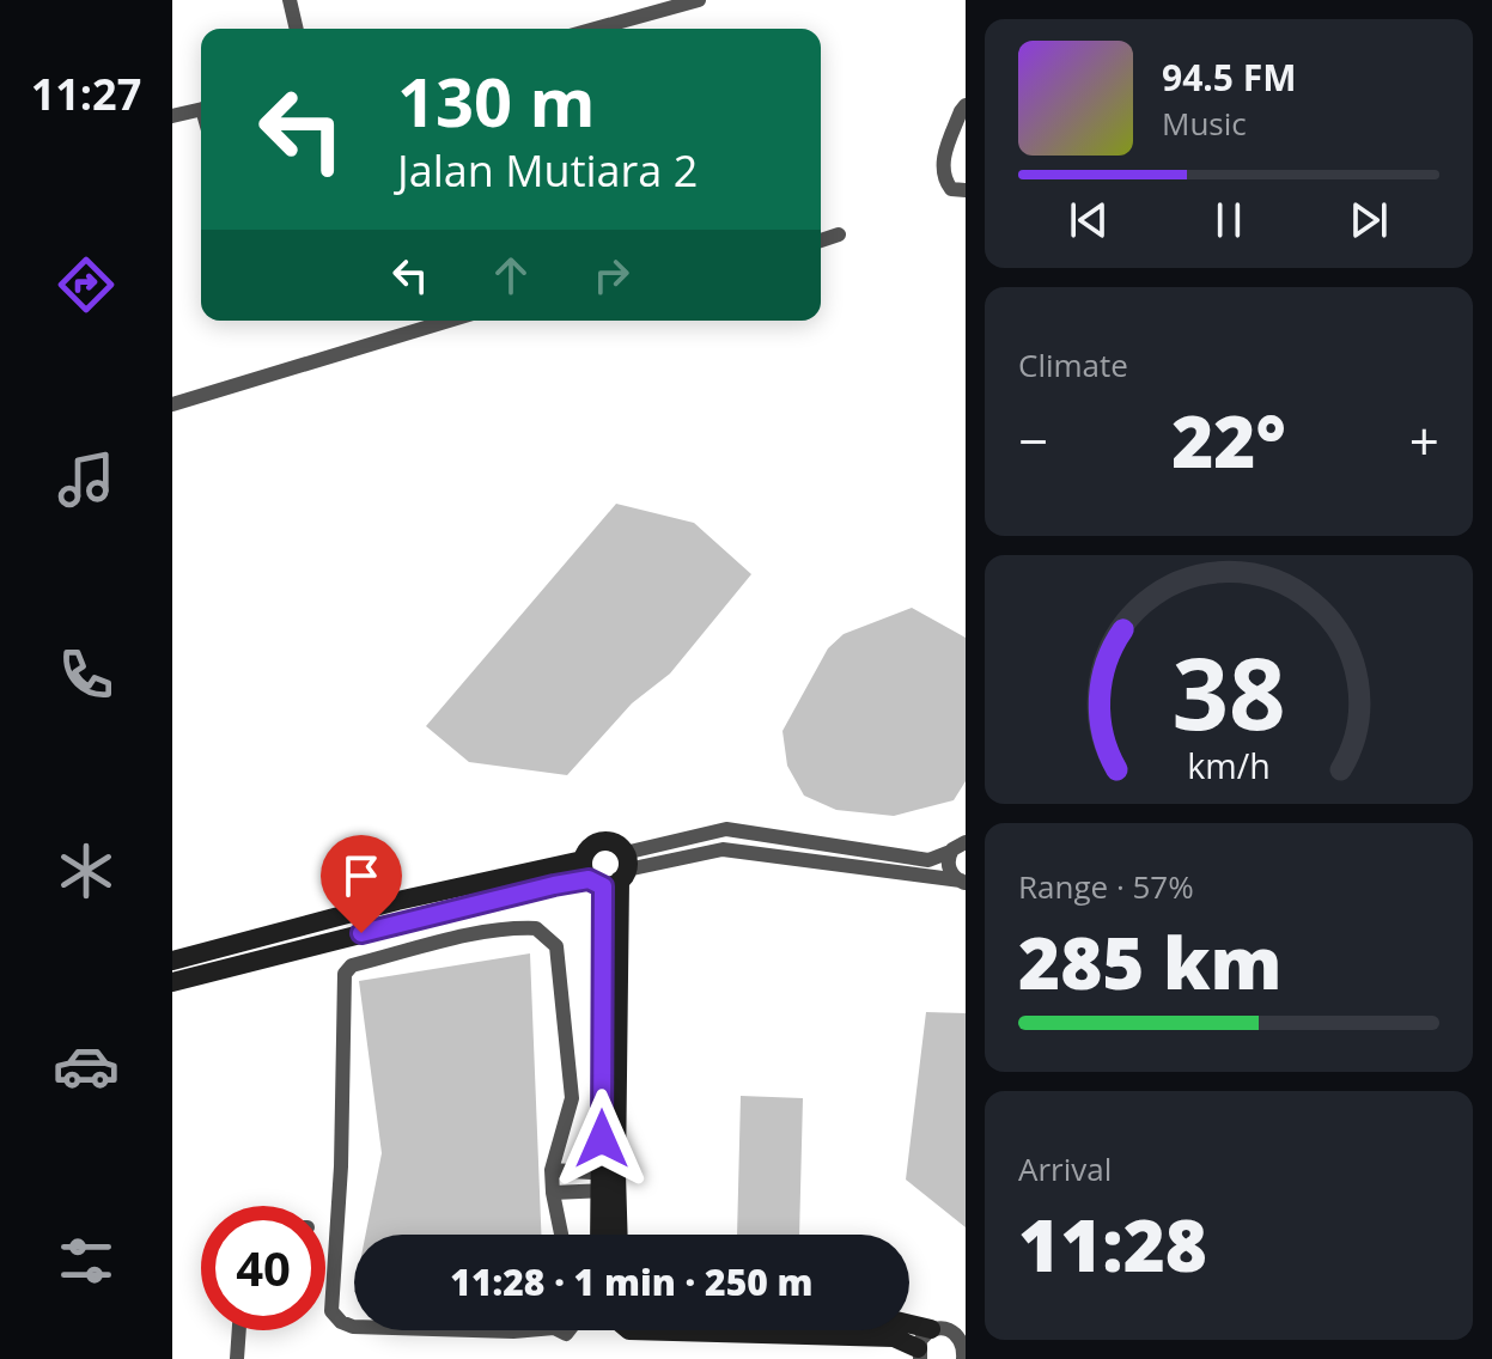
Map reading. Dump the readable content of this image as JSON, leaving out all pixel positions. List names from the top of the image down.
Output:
{
  "page": {
    "tabs": "11:27",
    "turn": ["130 m", "Jalan Mutiara 2"],
    "song": ["94.5 FM", "Music"],
    "tile": [
      "Climate",
      ["Range · 57%", "285 km"],
      ["Arrival", "11:28"]
    ],
    "heat": ["−", "22°", "+"],
    "limit": "40",
    "trip": "11:28 · 1 min · 250 m",
    "gauge": ["38", "km/h"]
  }
}
